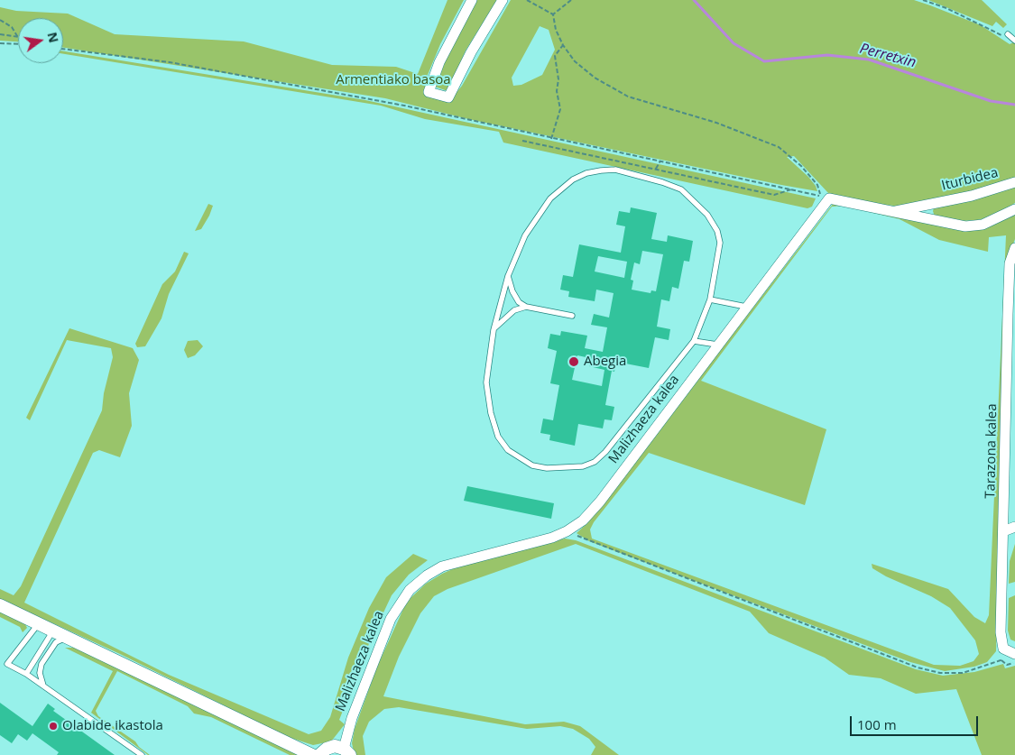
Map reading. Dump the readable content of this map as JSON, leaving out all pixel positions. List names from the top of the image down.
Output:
{
  "streets": {
    "street": ["Iturbidea", "Malizhaeza kalea", "Tarazona kalea"]
  },
  "crossings": [
    ["Iturbidea", "Malizhaeza kalea"]
  ],
  "water": ["Perretxin"],
  "parks": ["Armentiako basoa"],
  "places": ["Abegia", "Olabide ikastola"],
  "scale_bar": "100 m",
  "north": "right"
}
